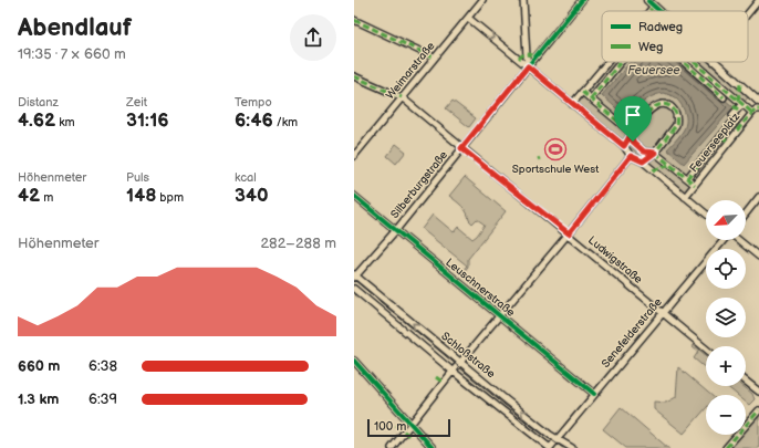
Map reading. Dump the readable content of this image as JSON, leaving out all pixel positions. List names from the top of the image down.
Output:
{
  "streets": {
    "street": [
      "Weimarstraße",
      "Feuerseeplatz",
      "Silberburgstraße",
      "Ludwigstraße",
      "Leuschnerstraße",
      "Senefelderstraße",
      "Schloßstraße"
    ]
  },
  "crossings": [
    ["Weimarstraße", "Ludwigstraße"],
    ["Silberburgstraße", "Ludwigstraße"],
    ["Silberburgstraße", "Leuschnerstraße"],
    ["Silberburgstraße", "Schloßstraße"],
    ["Ludwigstraße", "Senefelderstraße"],
    ["Leuschnerstraße", "Senefelderstraße"],
    ["Senefelderstraße", "Schloßstraße"]
  ],
  "water": ["Feuersee"],
  "places": {
    "sports": ["Sportschule West"]
  },
  "legend": ["Radweg", "Weg"],
  "scale_bar": "100 m",
  "north": "bottom left",
  "page": {
    "heading": ["Abendlauf", "19:35 · 7 × 660 m"],
    "stats": [
      ["Distanz", "4.62 km"],
      ["Zeit", "31:16"],
      ["Tempo", "6:46 /km"],
      ["Höhenmeter", "42 m"],
      ["Puls", "148 bpm"],
      ["kcal", "340"]
    ],
    "map_buttons": ["+", "−"],
    "chart": ["Höhenmeter", "282–288 m"],
    "list": [
      {
        "name": "660 m",
        "note": "6:38"
      },
      {
        "name": "1.3 km",
        "note": "6:39"
      }
    ],
    "scale": "100 m"
  }
}
